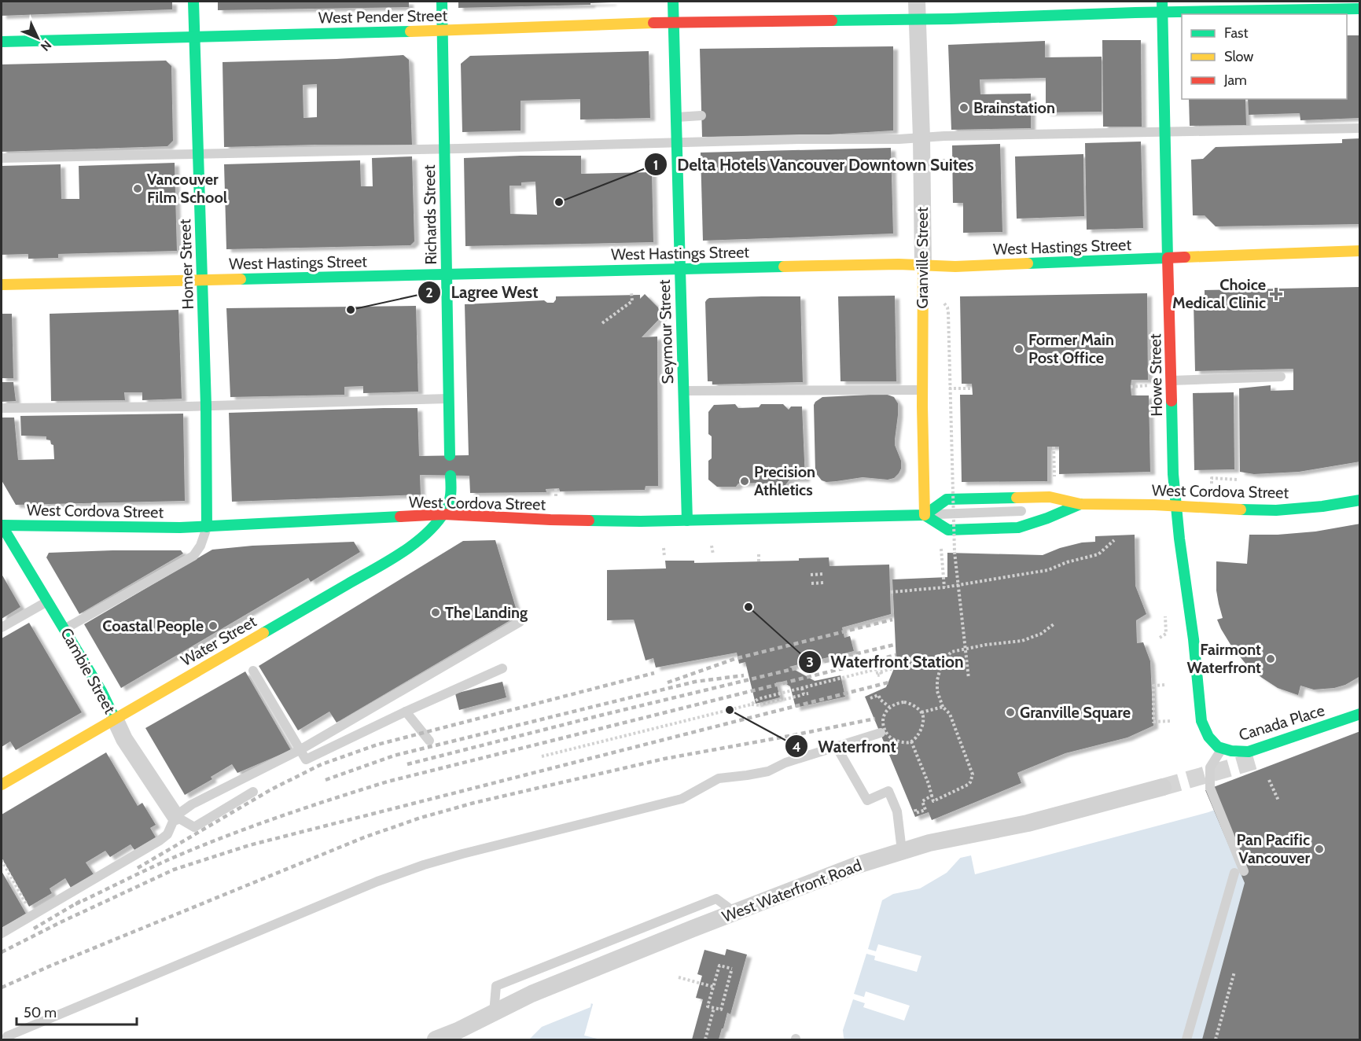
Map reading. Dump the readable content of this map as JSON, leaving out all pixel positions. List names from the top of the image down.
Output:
{
  "streets": {
    "main road": [
      "West Pender Street",
      "Richards Street",
      "West Hastings Street",
      "Granville Street",
      "Homer Street",
      "Seymour Street",
      "Howe Street",
      "West Cordova Street",
      "Water Street",
      "Cambie Street",
      "Canada Place"
    ],
    "street": ["West Waterfront Road"]
  },
  "crossings": [
    ["West Pender Street", "Richards Street"],
    ["West Pender Street", "Granville Street"],
    ["West Pender Street", "Homer Street"],
    ["West Pender Street", "Seymour Street"],
    ["West Pender Street", "Howe Street"],
    ["Richards Street", "West Hastings Street"],
    ["West Hastings Street", "Granville Street"],
    ["West Hastings Street", "Homer Street"],
    ["West Hastings Street", "Seymour Street"],
    ["West Hastings Street", "Howe Street"],
    ["Granville Street", "West Cordova Street"],
    ["Homer Street", "West Cordova Street"],
    ["Seymour Street", "West Cordova Street"],
    ["Howe Street", "West Cordova Street"],
    ["Howe Street", "Canada Place"],
    ["West Cordova Street", "Water Street"],
    ["West Cordova Street", "Cambie Street"],
    ["Water Street", "Cambie Street"]
  ],
  "places": {
    "other": [
      "Brainstation",
      "Vancouver Film School",
      "Delta Hotels Vancouver Downtown Suites",
      "Lagree West",
      "Former Main Post Office",
      "Precision Athletics",
      "Waterfront Station",
      "The Landing",
      "Coastal People",
      "Fairmont Waterfront",
      "Waterfront",
      "Granville Square",
      "Pan Pacific Vancouver"
    ],
    "health": ["Choice Medical Clinic"]
  },
  "legend": ["Fast", "Slow", "Jam"],
  "scale_bar": "50 m",
  "north": "bottom right"
}
